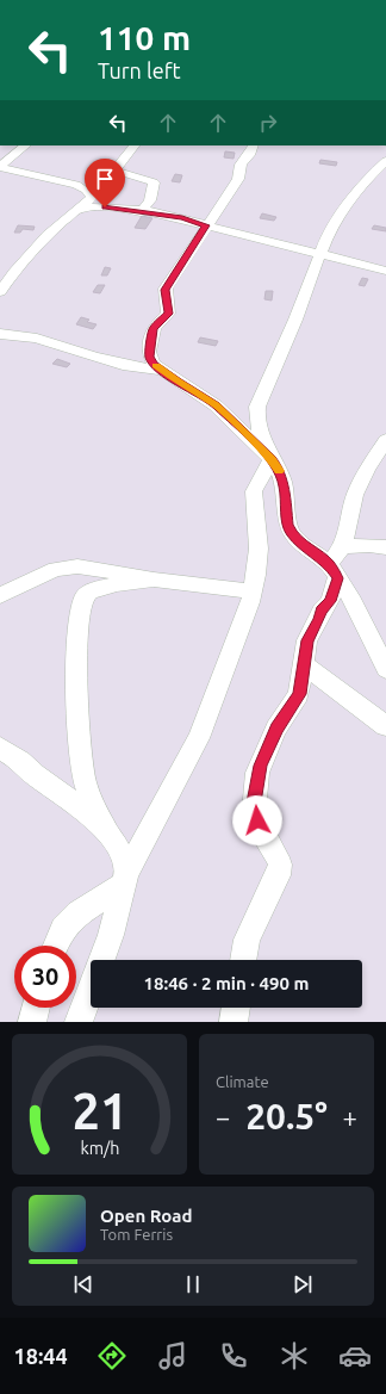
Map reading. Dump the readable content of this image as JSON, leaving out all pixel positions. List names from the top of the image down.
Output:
{
  "page": {
    "turn": ["110 m", "Turn left"],
    "limit": "30",
    "trip": "18:46 · 2 min · 490 m",
    "tile": "Climate",
    "heat": ["−", "20.5°", "+"],
    "song": ["Open Road", "Tom Ferris"],
    "tabs": "18:44",
    "gauge": ["21", "km/h"]
  }
}
